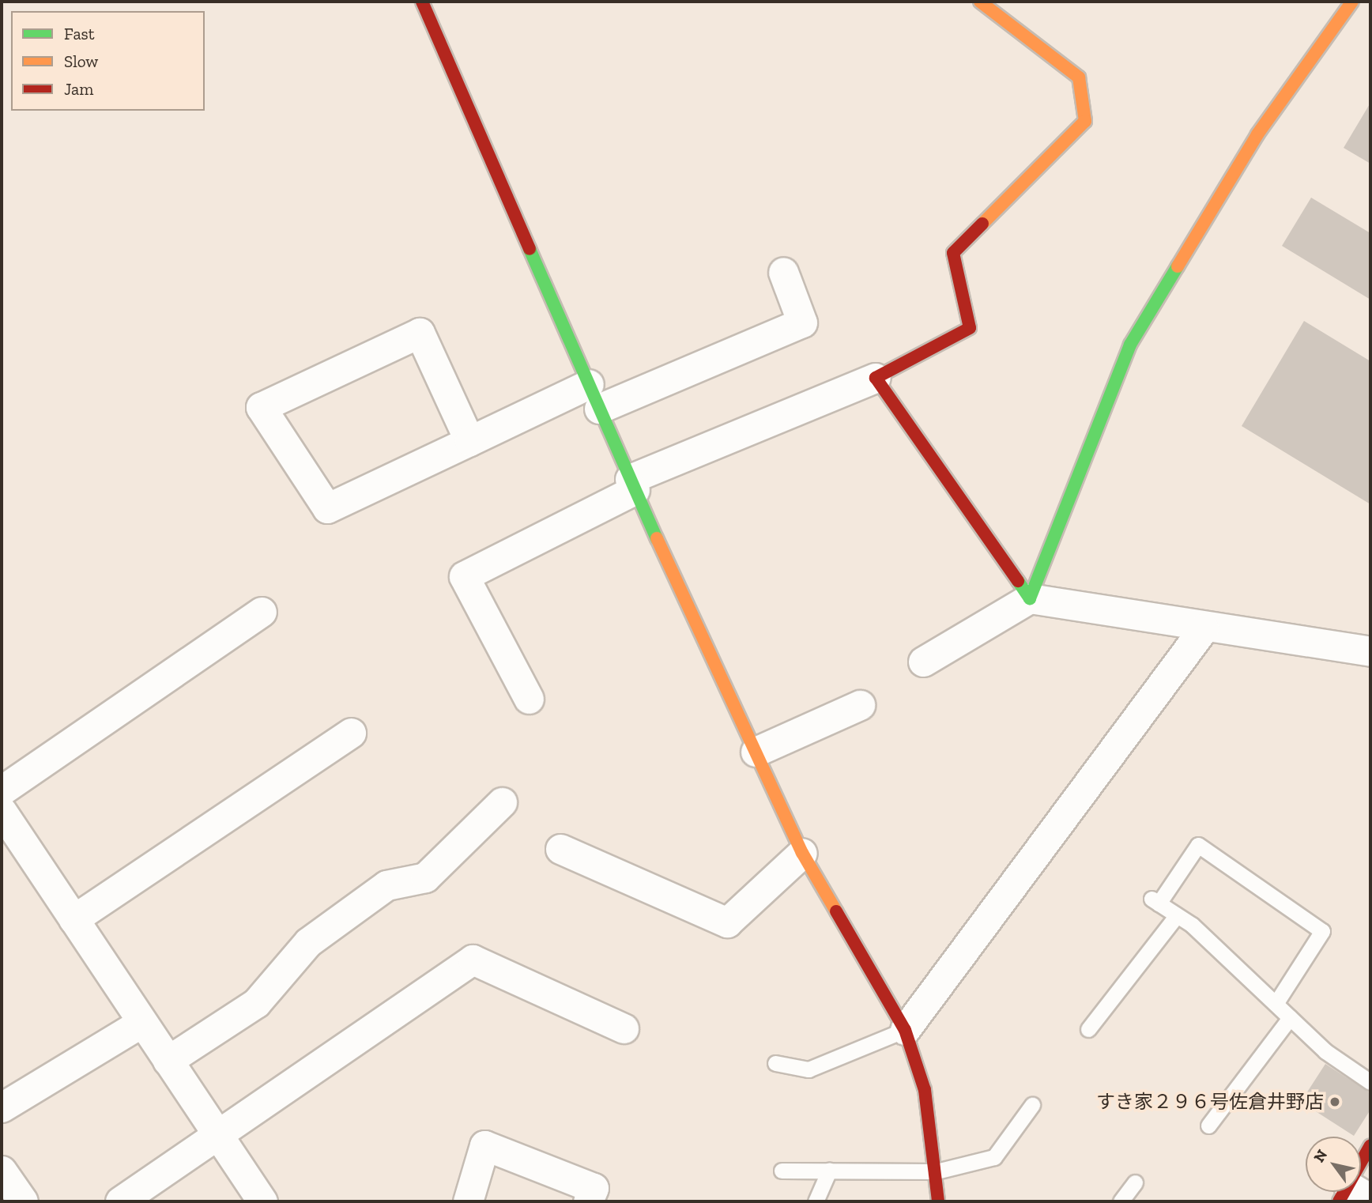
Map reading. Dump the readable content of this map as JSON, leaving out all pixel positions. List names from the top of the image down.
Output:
{
  "places": ["すき家２９６号佐倉井野店"],
  "legend": ["Fast", "Slow", "Jam"],
  "north": "top left"
}
